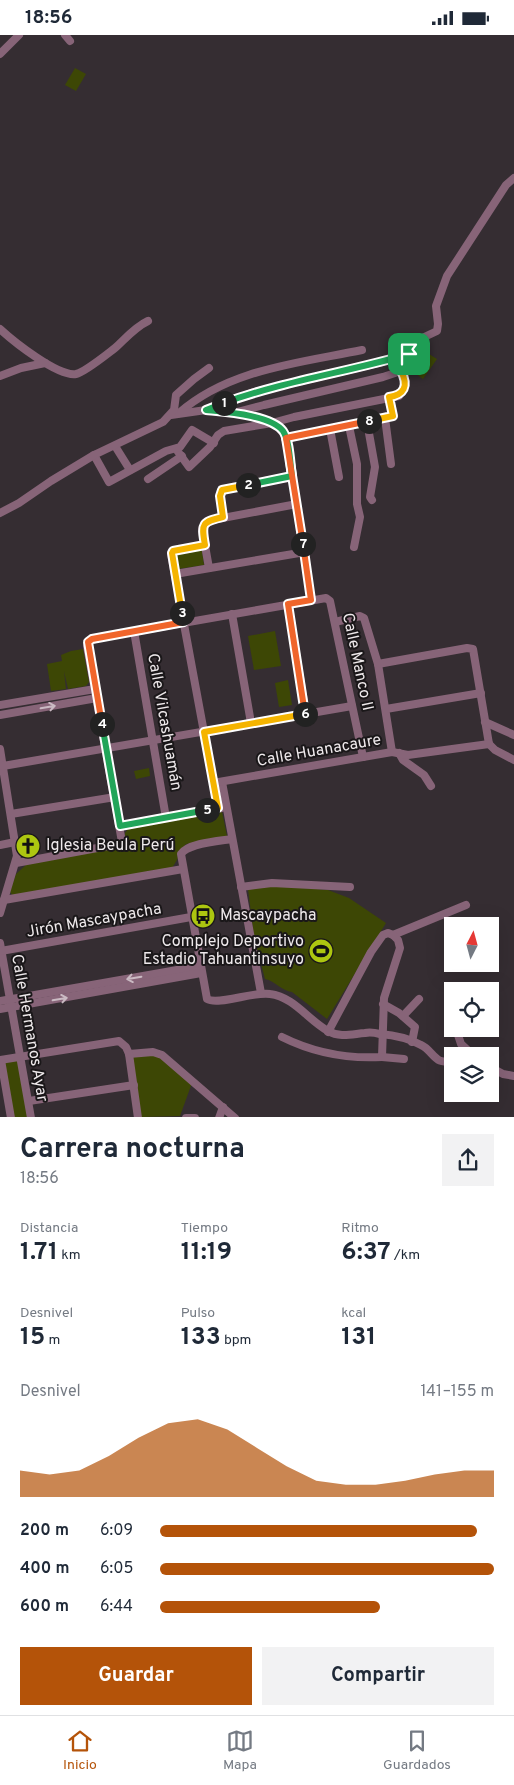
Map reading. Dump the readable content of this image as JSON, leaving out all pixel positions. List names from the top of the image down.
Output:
{
  "streets": {
    "street": [
      "Calle Manco II",
      "Calle Vilcashuamán",
      "Calle Huanacaure",
      "Jirón Mascaypacha",
      "Calle Hermanos Ayar"
    ]
  },
  "crossings": [
    ["Calle Manco II", "Calle Huanacaure"],
    ["Jirón Mascaypacha", "Calle Hermanos Ayar"]
  ],
  "places": {
    "church": ["Iglesia Beula Perú"],
    "bus stop": ["Mascaypacha"],
    "sports": ["Complejo Deportivo Estadio Tahuantinsuyo"]
  },
  "north": "top",
  "page": {
    "status": "18:56",
    "pins": [
      "1",
      "8",
      "2",
      "7",
      "3",
      "6",
      "4",
      "5"
    ],
    "heading": ["Carrera nocturna", "18:56"],
    "stats": [
      ["Distancia", "1.71 km"],
      ["Tiempo", "11:19"],
      ["Ritmo", "6:37 /km"],
      ["Desnivel", "15 m"],
      ["Pulso", "133 bpm"],
      ["kcal", "131"]
    ],
    "chart": ["Desnivel", "141–155 m"],
    "list": [
      {
        "name": "200 m",
        "note": "6:09"
      },
      {
        "name": "400 m",
        "note": "6:05"
      },
      {
        "name": "600 m",
        "note": "6:44"
      }
    ],
    "buttons": ["Guardar", "Compartir"],
    "tabs": ["Inicio", "Mapa", "Guardados"]
  }
}
